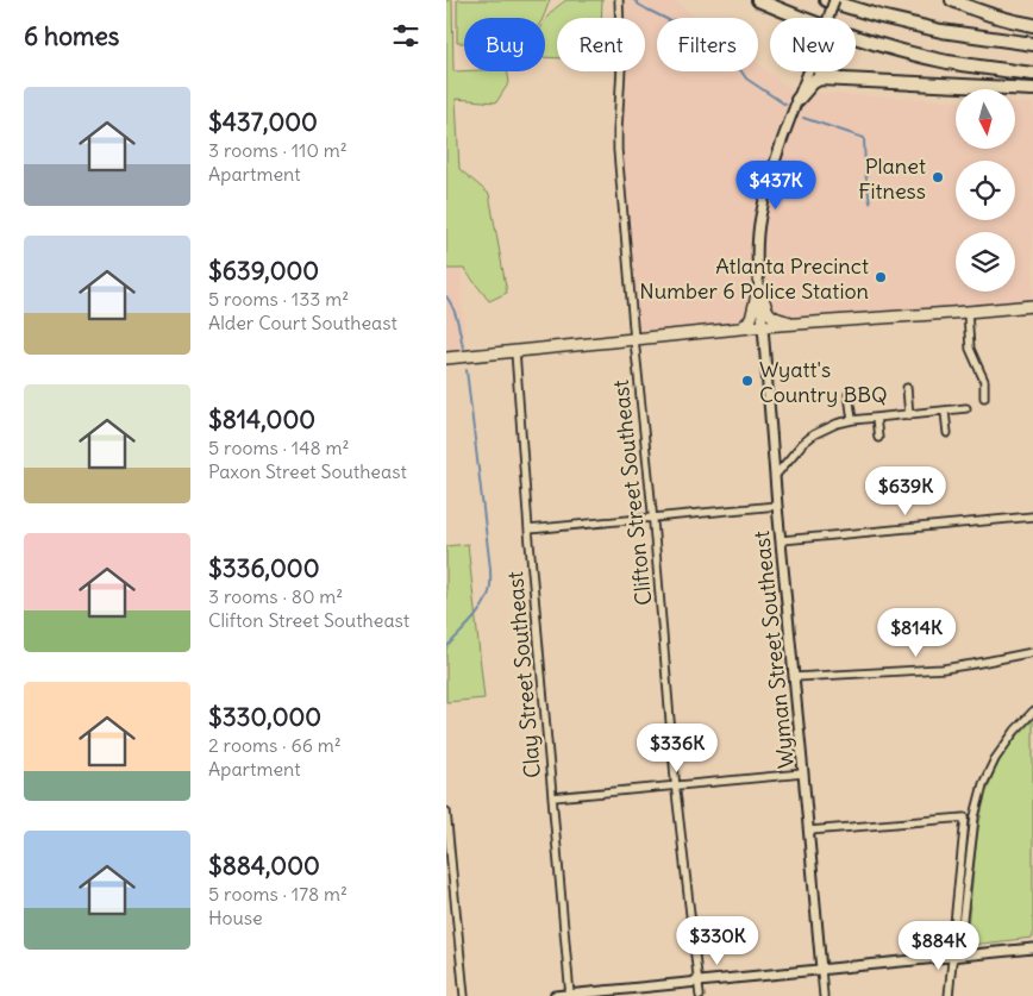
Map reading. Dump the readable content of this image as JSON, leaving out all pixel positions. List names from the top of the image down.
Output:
{
  "streets": {
    "street": ["Clifton Street Southeast", "Wyman Street Southeast", "Clay Street Southeast"]
  },
  "places": ["Planet Fitness", "Atlanta Precinct Number 6 Police Station", "Wyatt's Country BBQ"],
  "north": "bottom",
  "page": {
    "heading": "6 homes",
    "chip": [
      "Buy",
      "Rent",
      "Filters",
      "New"
    ],
    "list": [
      {
        "name": "$437,000",
        "note": "3 rooms · 110 m² · Apartment"
      },
      {
        "name": "$639,000",
        "note": "5 rooms · 133 m² · Alder Court Southeast"
      },
      {
        "name": "$814,000",
        "note": "5 rooms · 148 m² · Paxon Street Southeast"
      },
      {
        "name": "$336,000",
        "note": "3 rooms · 80 m² · Clifton Street Southeast"
      },
      {
        "name": "$330,000",
        "note": "2 rooms · 66 m² · Apartment"
      },
      {
        "name": "$884,000",
        "note": "5 rooms · 178 m² · House"
      }
    ],
    "price": [
      "$437K",
      "$639K",
      "$814K",
      "$336K",
      "$330K",
      "$884K"
    ]
  }
}
